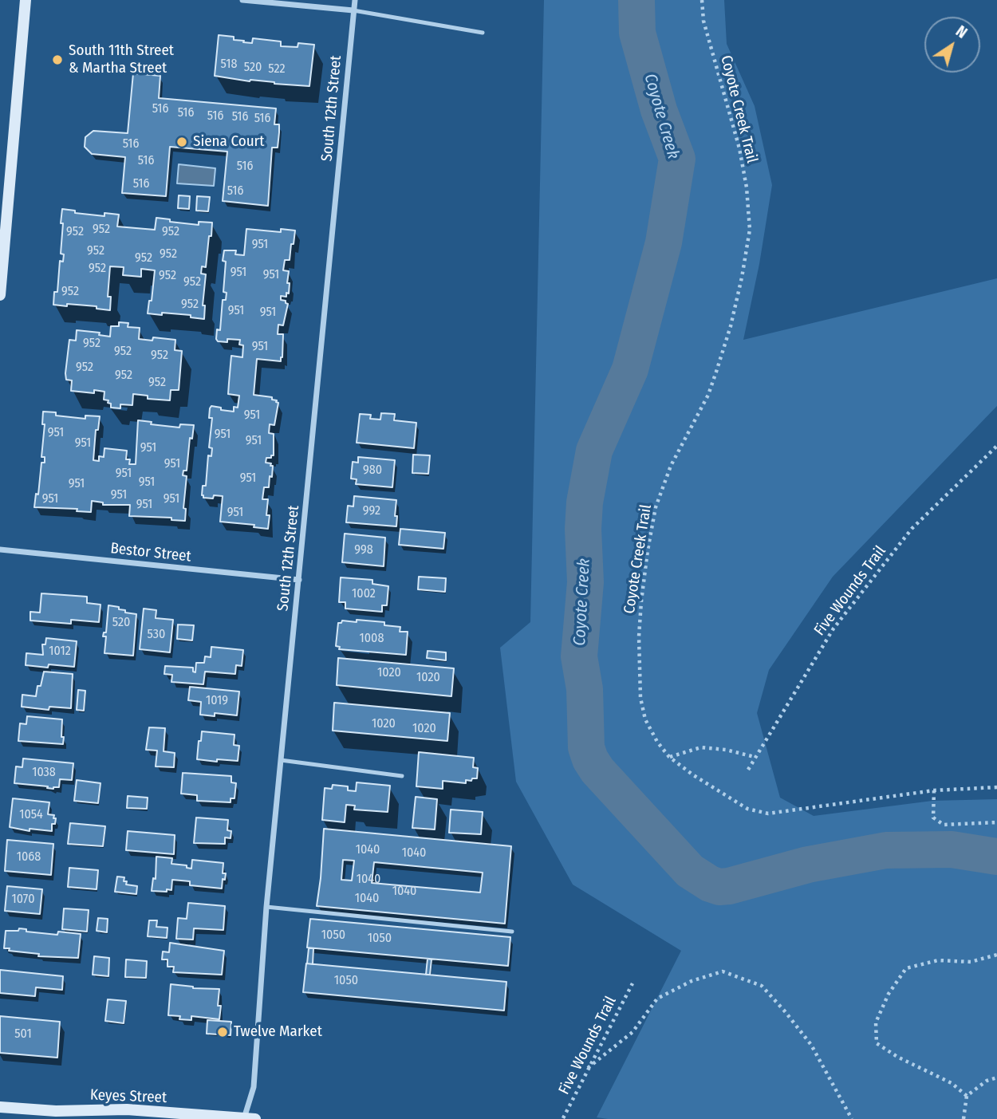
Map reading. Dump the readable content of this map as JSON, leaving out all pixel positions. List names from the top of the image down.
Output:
{
  "streets": {
    "main road": ["Keyes Street"],
    "street": ["South 12th Street", "Bestor Street"],
    "path": ["Coyote Creek Trail", "Five Wounds Trail"]
  },
  "crossings": [
    ["South 12th Street", "Bestor Street"],
    ["South 12th Street", "Keyes Street"]
  ],
  "water": ["Coyote Creek"],
  "places": ["South 11th Street & Martha Street", "Siena Court", "Twelve Market"],
  "house_numbers": [
    "518",
    "520",
    "522",
    "516",
    "516",
    "516",
    "516",
    "516",
    "516",
    "516",
    "516",
    "516",
    "516",
    "952",
    "952",
    "952",
    "951",
    "952",
    "952",
    "952",
    "952",
    "951",
    "951",
    "952",
    "952",
    "952",
    "952",
    "951",
    "951",
    "952",
    "951",
    "952",
    "952",
    "952",
    "952",
    "952",
    "951",
    "951",
    "951",
    "951",
    "951",
    "951",
    "951",
    "980",
    "951",
    "951",
    "951",
    "951",
    "951",
    "951",
    "951",
    "951",
    "992",
    "951",
    "998",
    "1002",
    "520",
    "530",
    "1008",
    "1012",
    "1020",
    "1020",
    "1019",
    "1020",
    "1020",
    "1038",
    "1054",
    "1040",
    "1040",
    "1068",
    "1040",
    "1040",
    "1040",
    "1070",
    "1050",
    "1050",
    "1050",
    "501"
  ],
  "north": "top right"
}
